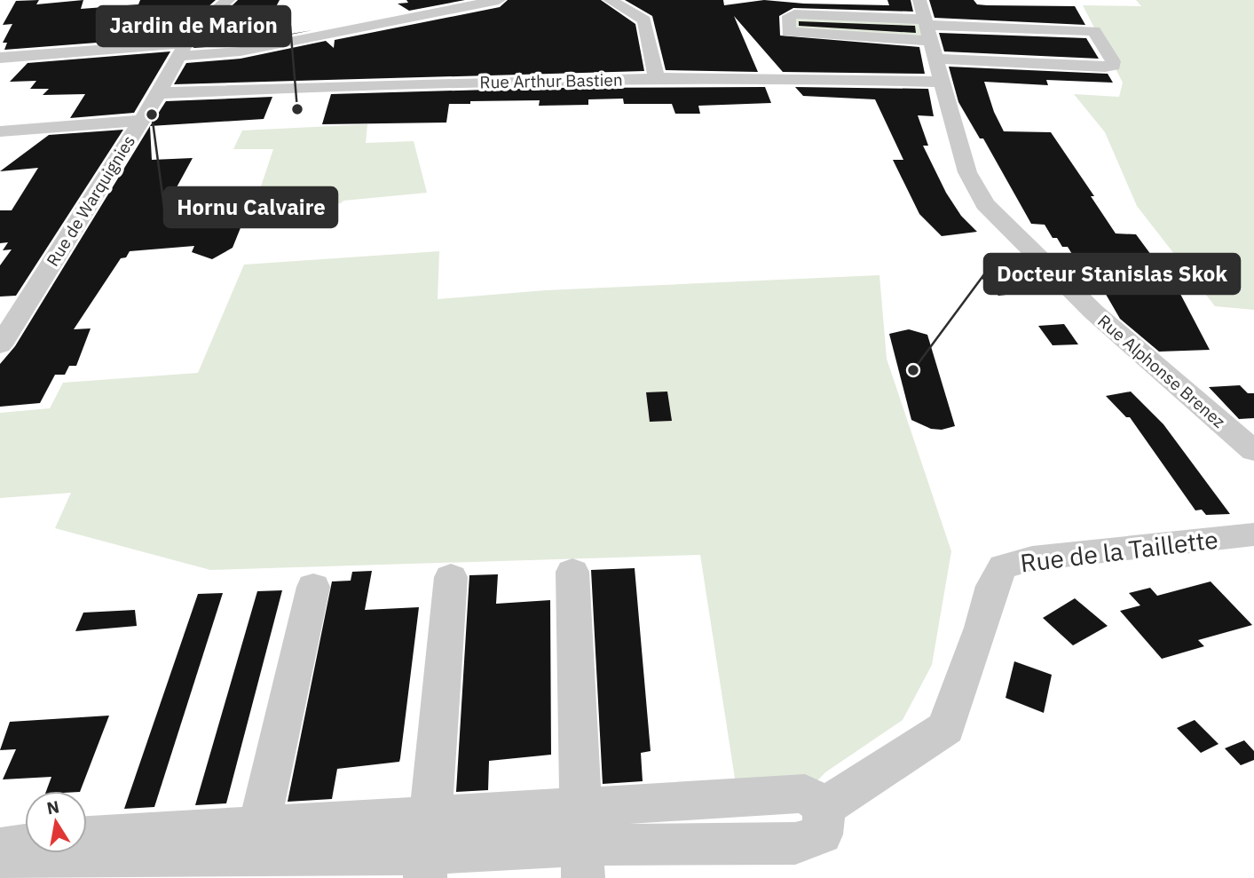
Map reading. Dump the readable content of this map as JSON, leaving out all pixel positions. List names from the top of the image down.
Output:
{
  "streets": {
    "street": [
      "Rue Arthur Bastien",
      "Rue de Warquignies",
      "Rue Alphonse Brenez",
      "Rue de la Taillette"
    ]
  },
  "crossings": [
    ["Rue Arthur Bastien", "Rue de Warquignies"],
    ["Rue Arthur Bastien", "Rue Alphonse Brenez"]
  ],
  "places": ["Jardin de Marion", "Hornu Calvaire", "Docteur Stanislas Skok"],
  "north": "top"
}
